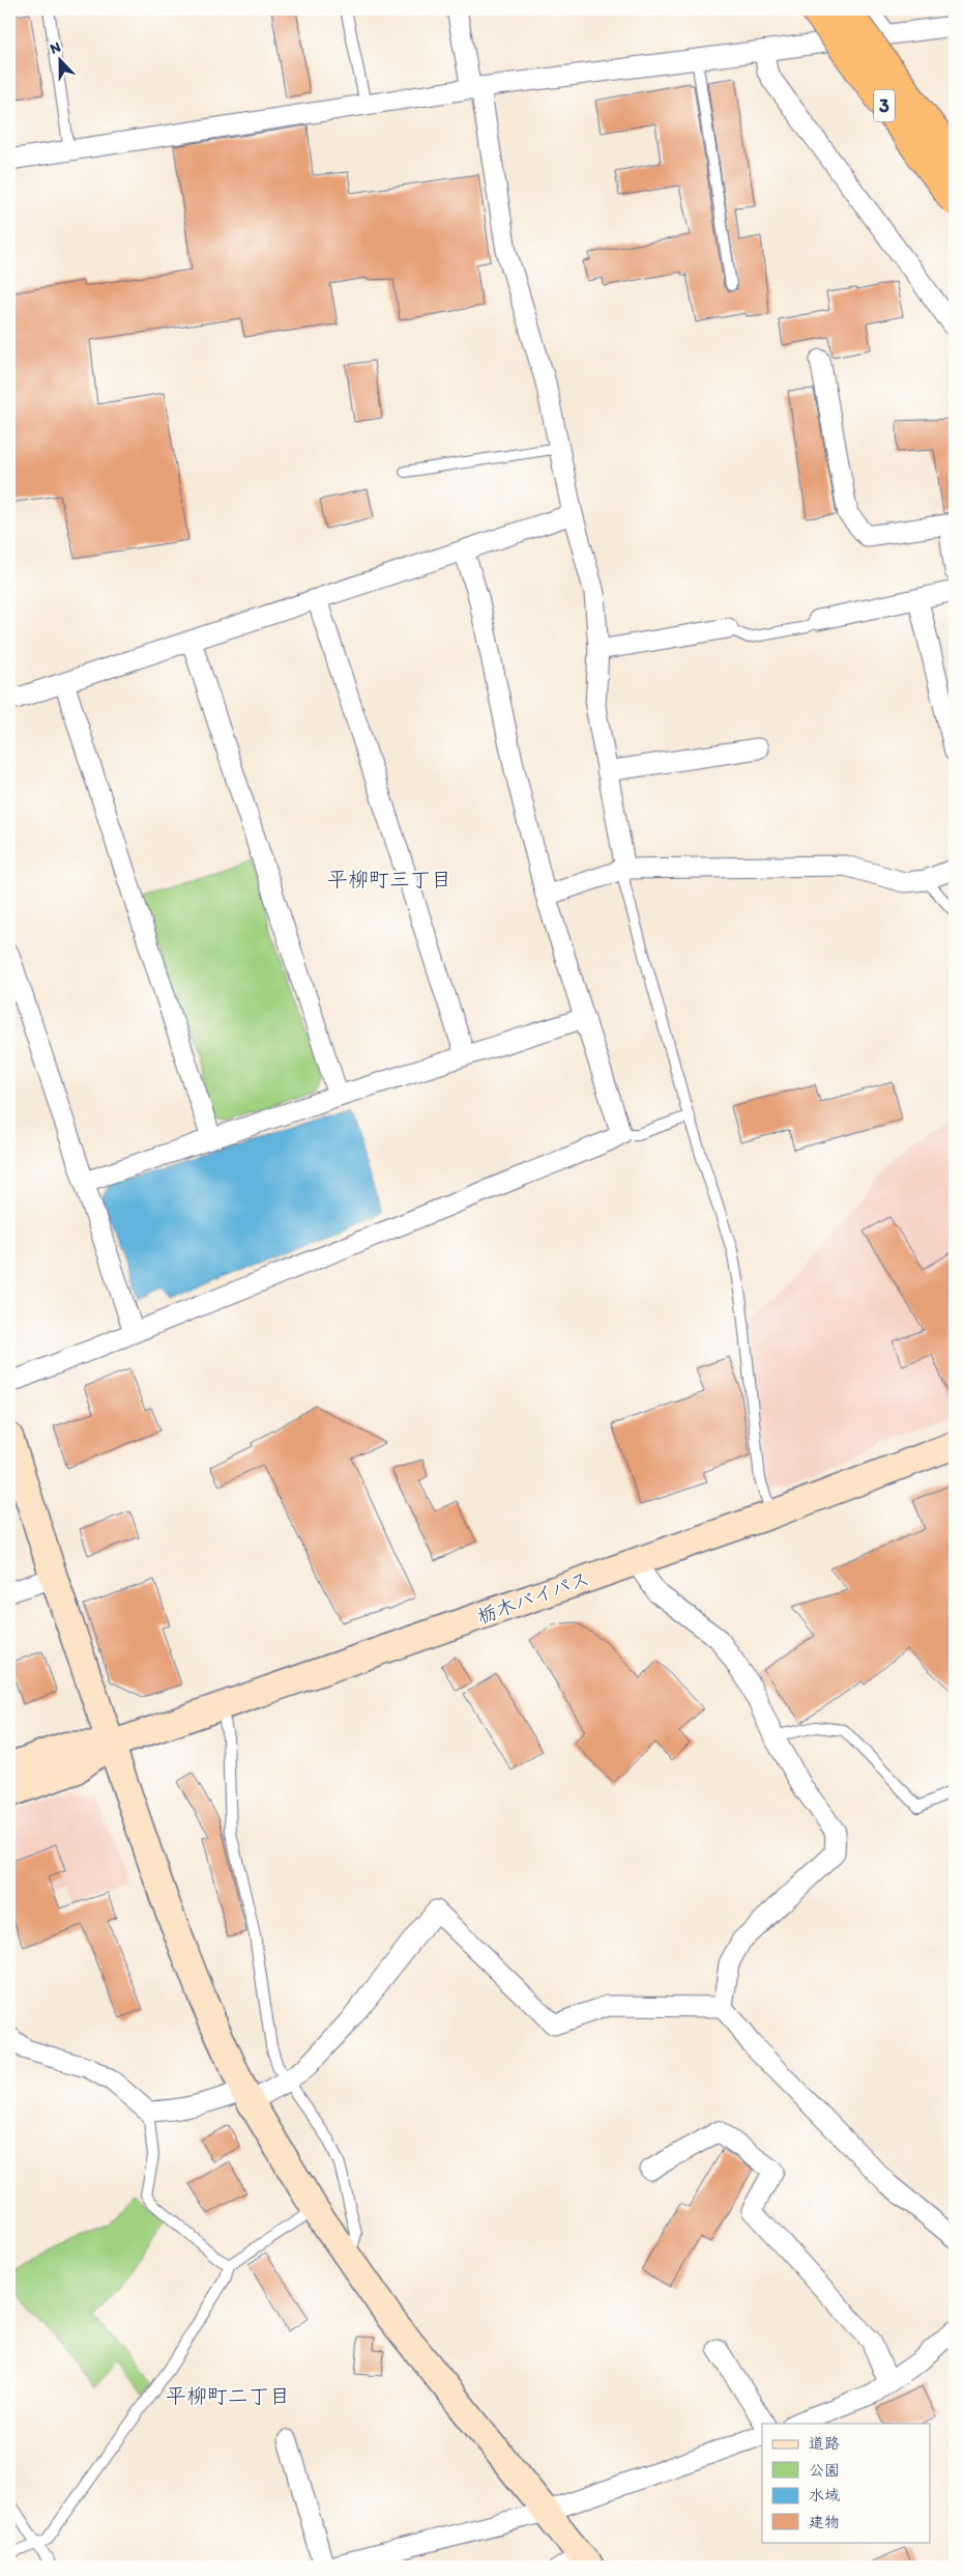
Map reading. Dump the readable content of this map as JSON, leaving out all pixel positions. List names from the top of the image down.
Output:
{
  "streets": {
    "main road": ["3"],
    "street": ["栃木バイパス"]
  },
  "districts": ["平柳町三丁目", "平柳町二丁目"],
  "legend": [
    "道路",
    "公園",
    "水域",
    "建物"
  ],
  "north": "top"
}
